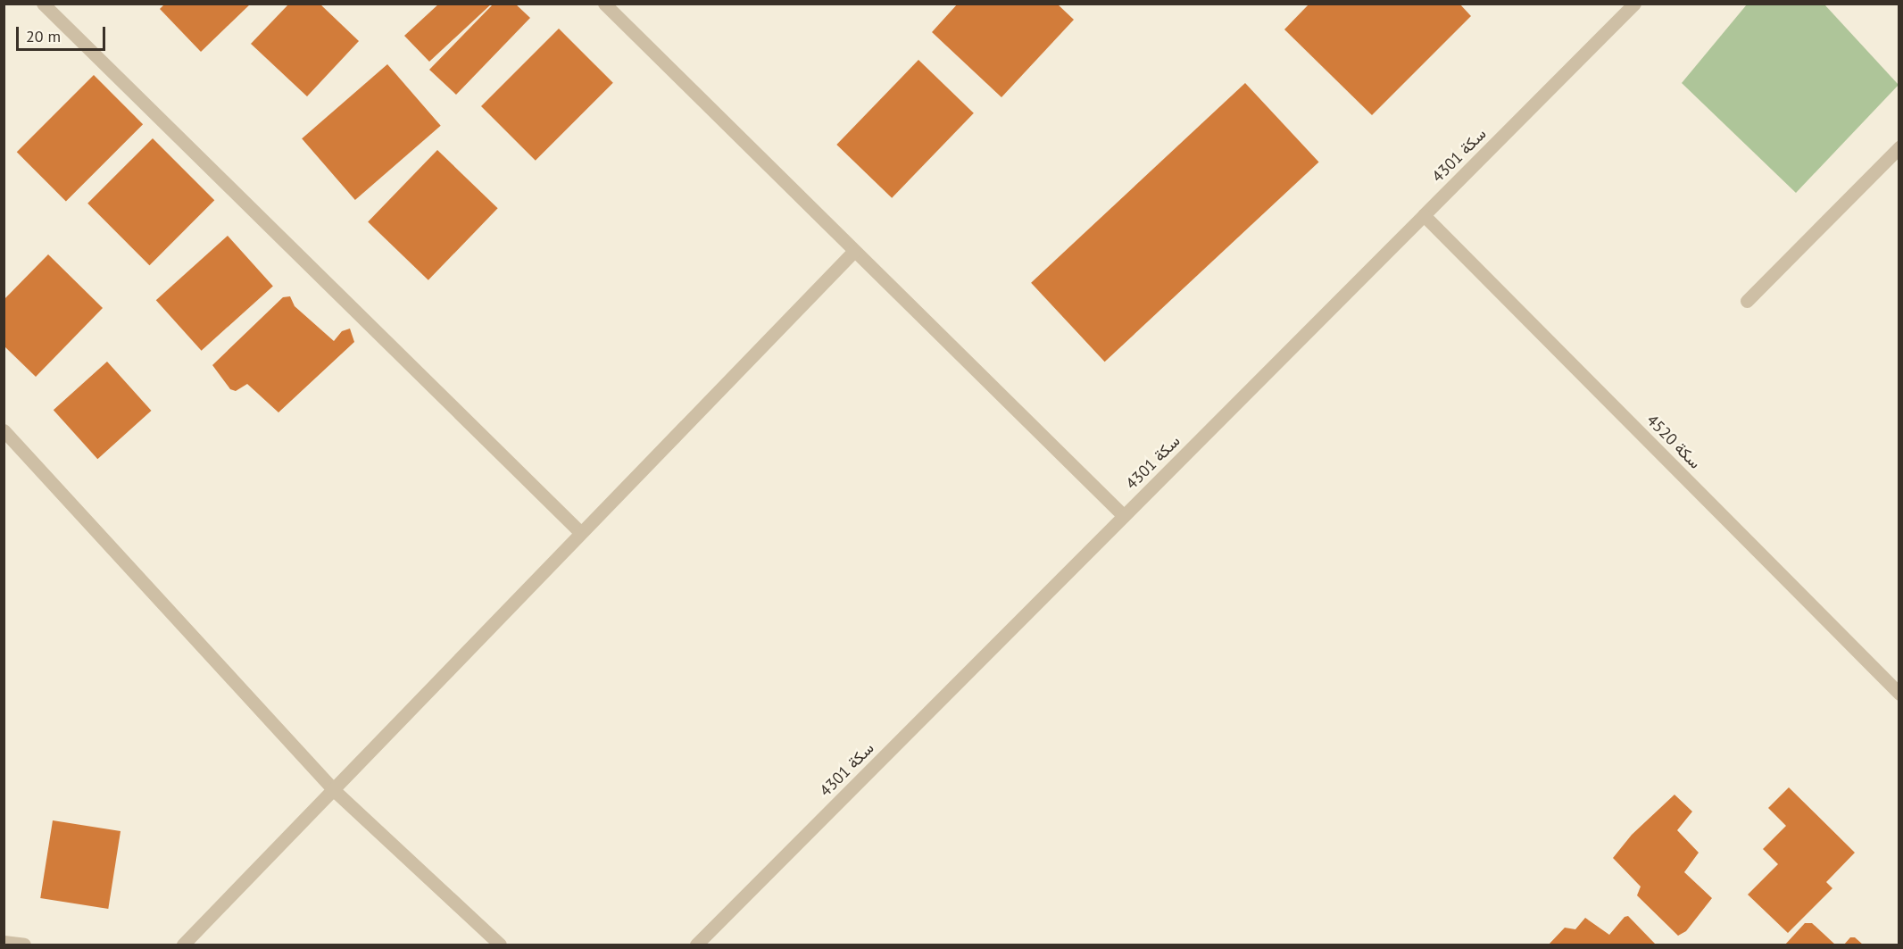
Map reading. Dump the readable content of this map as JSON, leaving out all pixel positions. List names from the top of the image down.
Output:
{
  "streets": {
    "street": ["سكة 4301", "سكة 4520"]
  },
  "crossings": [
    ["سكة 4301", "سكة 4520"]
  ],
  "scale_bar": "20 m"
}
